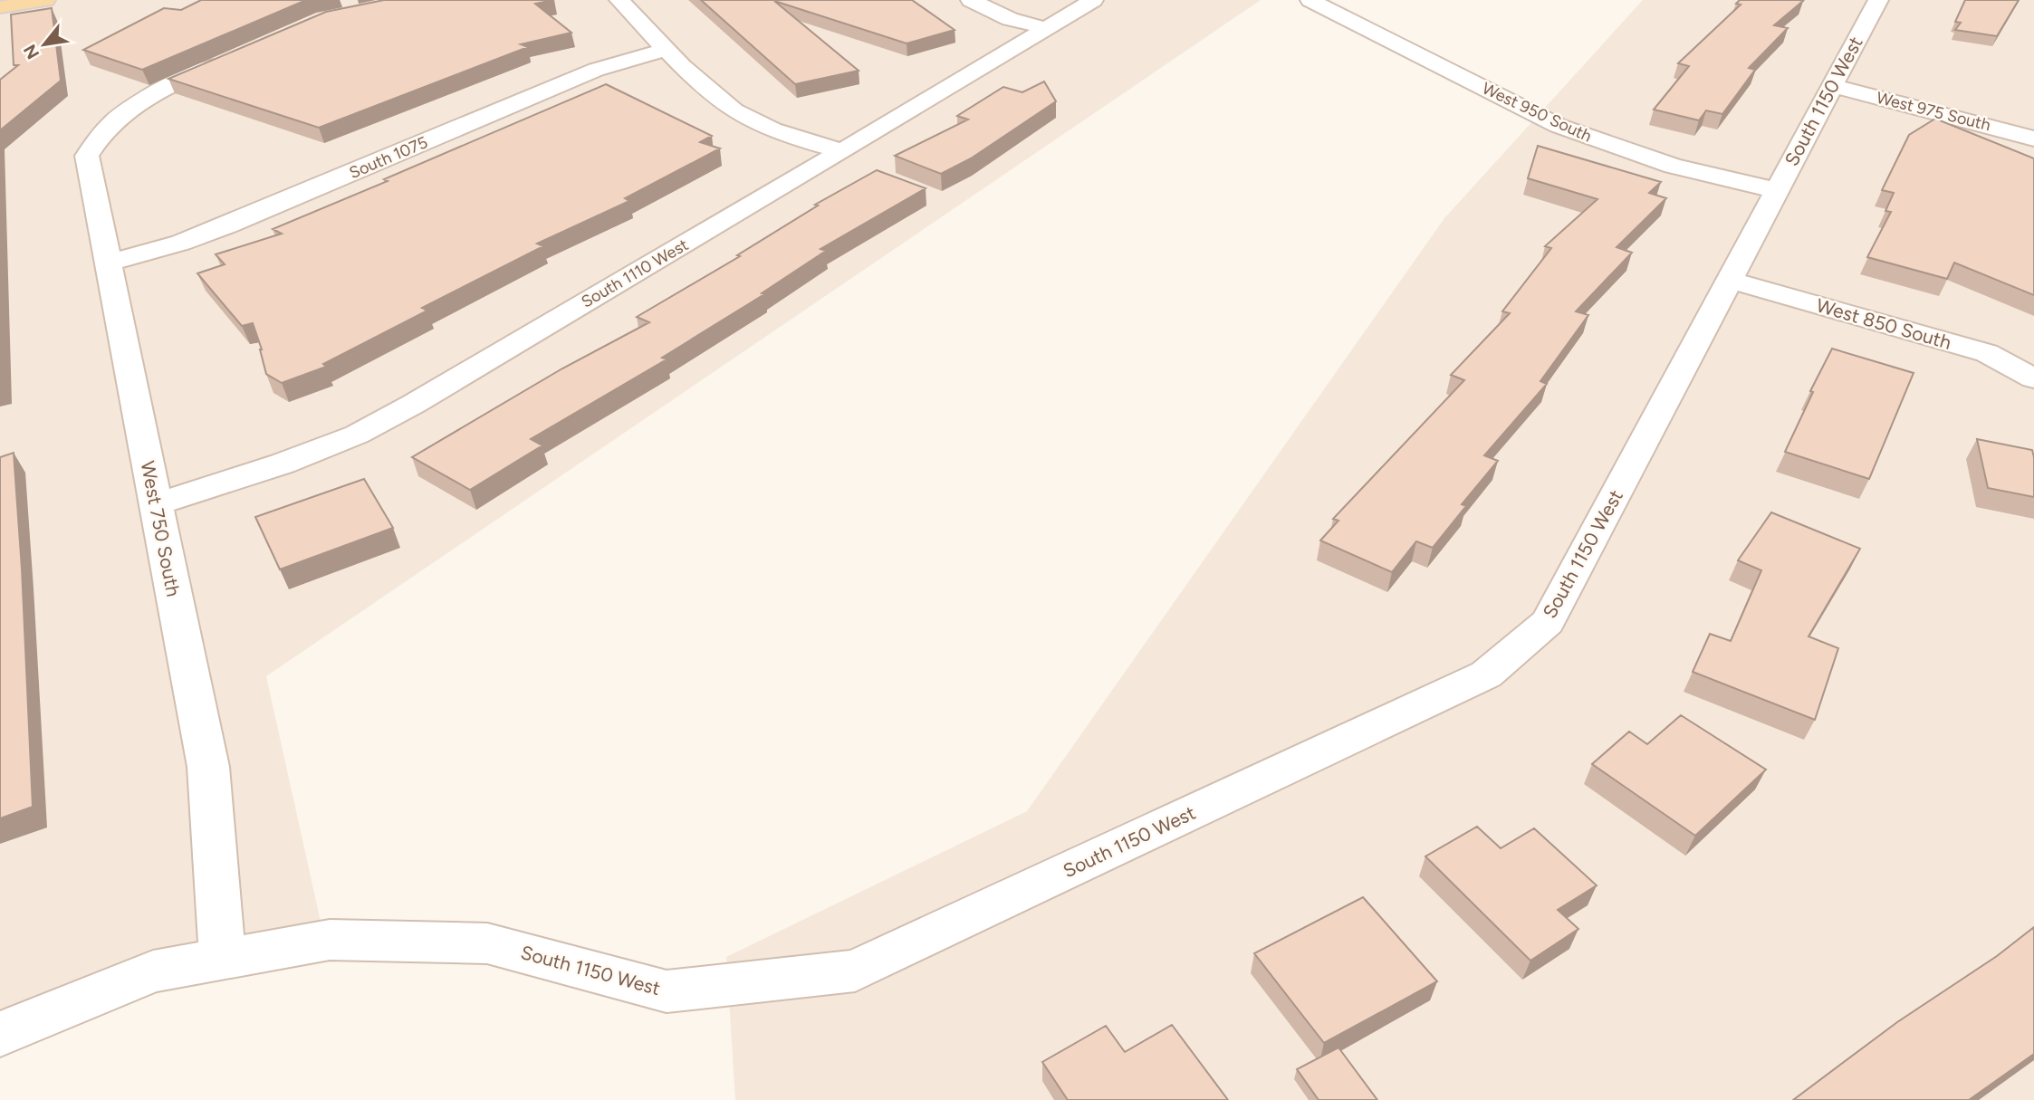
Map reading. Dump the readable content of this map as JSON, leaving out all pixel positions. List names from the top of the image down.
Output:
{
  "streets": {
    "street": [
      "South 1150 West",
      "West 975 South",
      "West 950 South",
      "South 1075",
      "South 1110 West",
      "West 850 South",
      "West 750 South"
    ]
  },
  "crossings": [
    ["South 1150 West", "West 975 South"],
    ["South 1150 West", "West 950 South"],
    ["South 1150 West", "West 850 South"],
    ["South 1150 West", "West 750 South"],
    ["South 1075", "West 750 South"],
    ["South 1110 West", "West 750 South"]
  ],
  "north": "bottom left"
}
